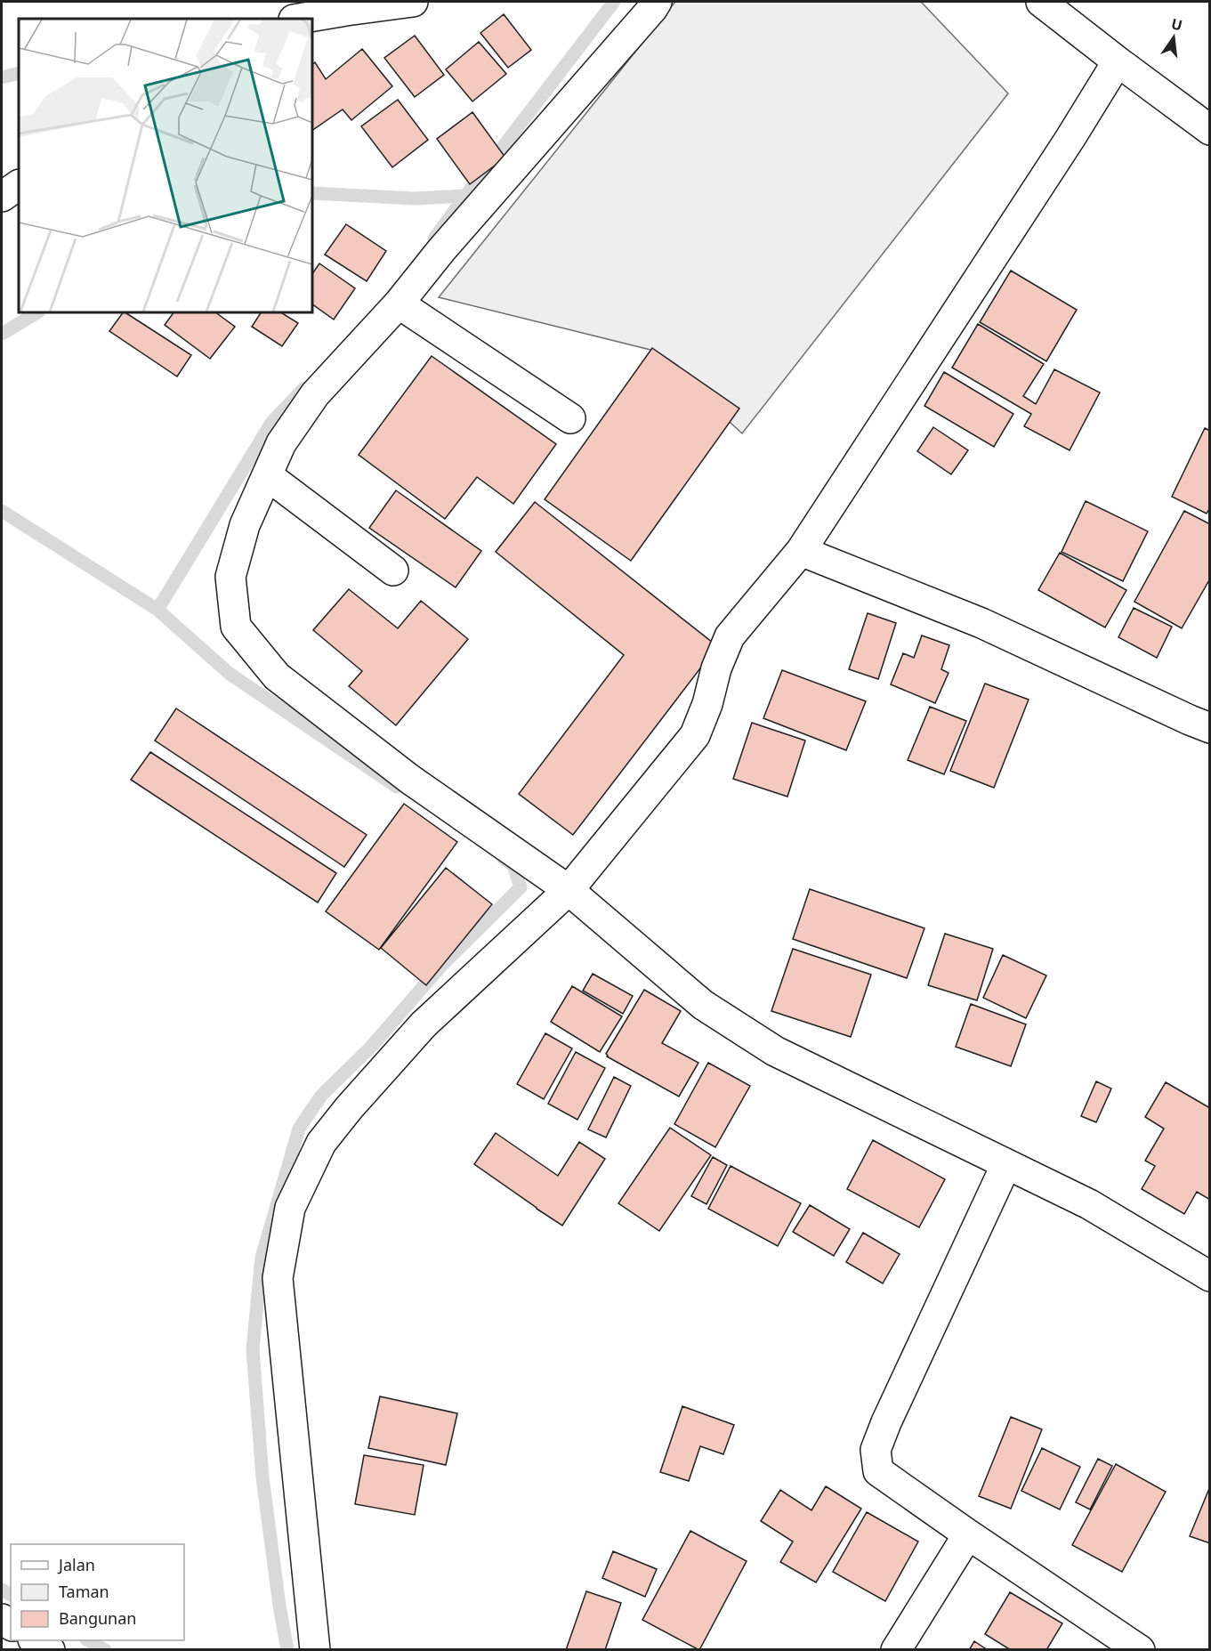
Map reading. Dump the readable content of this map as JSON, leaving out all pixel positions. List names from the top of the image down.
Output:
{
  "legend": ["Jalan", "Taman", "Bangunan"],
  "north": "top"
}
